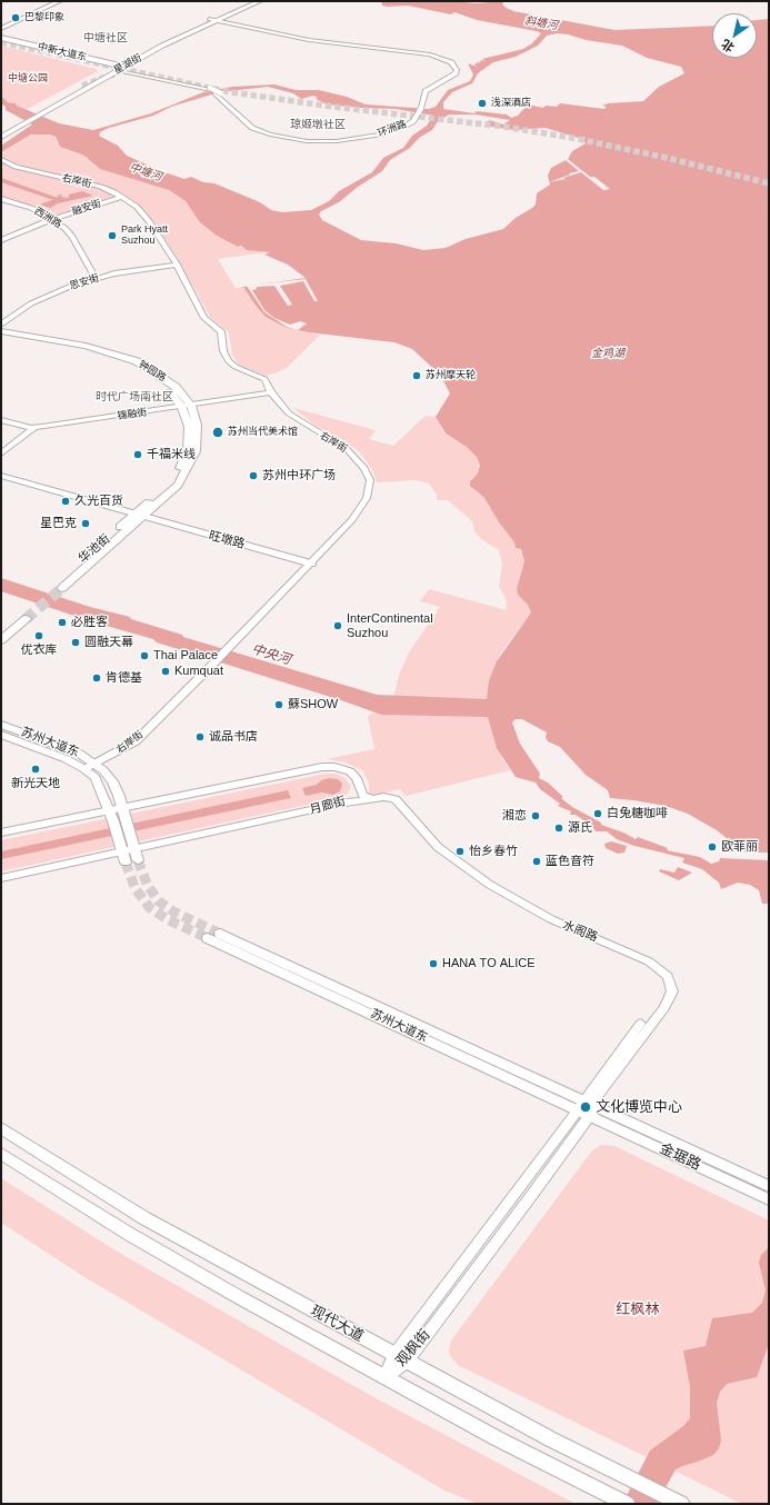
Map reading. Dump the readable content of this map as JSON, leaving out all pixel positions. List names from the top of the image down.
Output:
{
  "streets": {
    "main road": [
      "中新大道东",
      "星湖街",
      "钟园路",
      "旺墩路",
      "华池街",
      "苏州大道东",
      "金琚路",
      "现代大道"
    ],
    "street": [
      "环洲路",
      "右岸街",
      "融安街",
      "西洲路",
      "思安街",
      "锦融街",
      "月廊街",
      "水阁路",
      "观枫街"
    ]
  },
  "crossings": [
    ["中新大道东", "星湖街"],
    ["中新大道东", "环洲路"],
    ["星湖街", "环洲路"],
    ["右岸街", "融安街"],
    ["右岸街", "思安街"],
    ["右岸街", "锦融街"],
    ["右岸街", "旺墩路"],
    ["右岸街", "苏州大道东"],
    ["融安街", "西洲路"],
    ["西洲路", "思安街"],
    ["钟园路", "锦融街"],
    ["钟园路", "旺墩路"],
    ["钟园路", "华池街"],
    ["旺墩路", "华池街"],
    ["苏州大道东", "月廊街"],
    ["苏州大道东", "水阁路"],
    ["苏州大道东", "金琚路"],
    ["苏州大道东", "观枫街"],
    ["月廊街", "水阁路"],
    ["水阁路", "金琚路"],
    ["水阁路", "观枫街"],
    ["金琚路", "观枫街"],
    ["现代大道", "观枫街"]
  ],
  "districts": ["中塘社区", "琼姬墩社区", "时代广场南社区"],
  "water": [
    "斜塘河",
    "中塘河",
    "金鸡湖",
    "中央河"
  ],
  "parks": ["中塘公园", "红枫林"],
  "places": [
    "巴黎印象",
    "浅深酒店",
    "Park Hyatt Suzhou",
    "苏州摩天轮",
    "苏州当代美术馆",
    "千福米线",
    "苏州中环广场",
    "久光百货",
    "星巴克",
    "必胜客",
    "InterContinental Suzhou",
    "优衣库",
    "圆融天幕",
    "Thai Palace",
    "Kumquat",
    "肯德基",
    "蘇SHOW",
    "诚品书店",
    "新光天地",
    "白兔糖咖啡",
    "湘恋",
    "源氏",
    "欧菲丽",
    "怡乡春竹",
    "蓝色音符",
    "HANA TO ALICE",
    "文化博览中心"
  ],
  "north": "bottom left"
}
